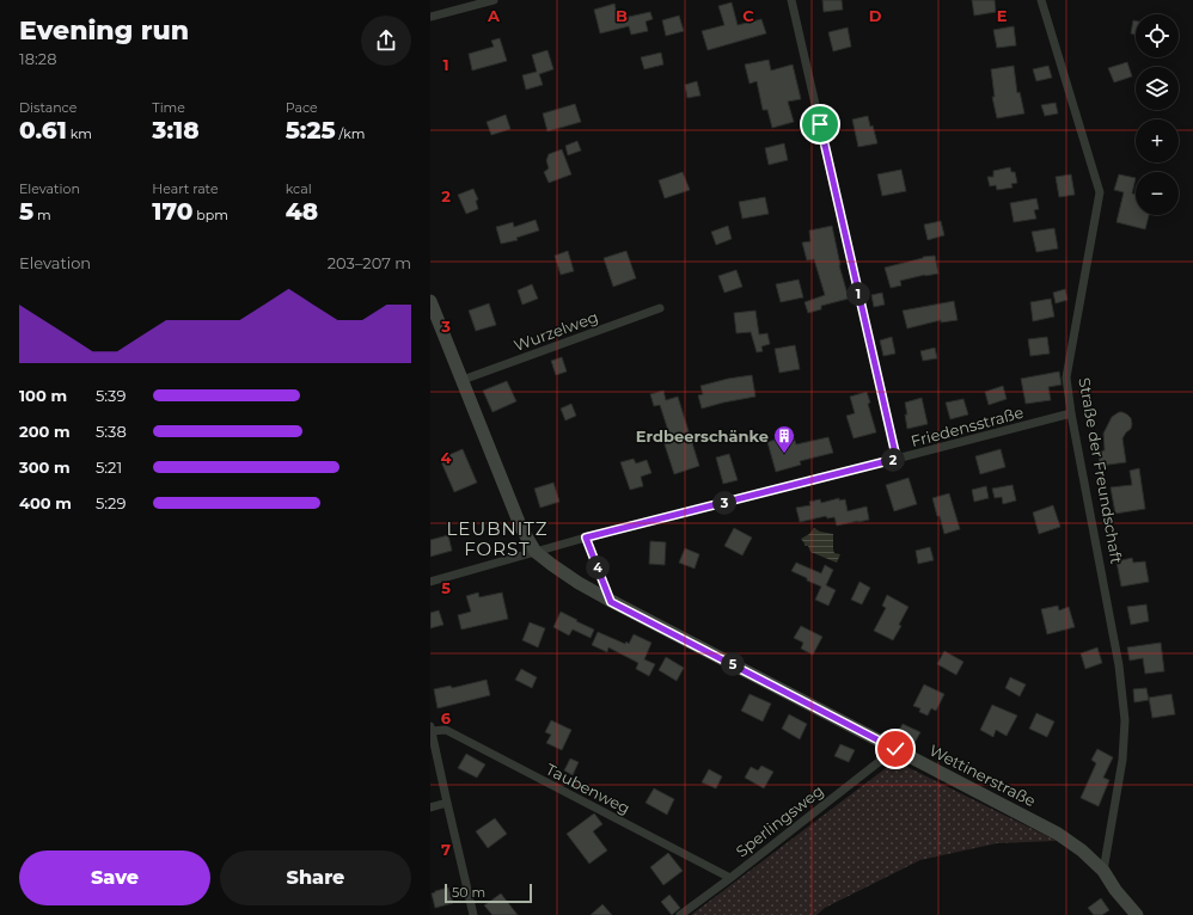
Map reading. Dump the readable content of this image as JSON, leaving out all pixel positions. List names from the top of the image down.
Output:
{
  "streets": {
    "street": [
      "Wurzelweg",
      "Friedensstraße",
      "Straße der Freundschaft",
      "Wettinerstraße",
      "Taubenweg",
      "Sperlingsweg"
    ]
  },
  "crossings": [
    ["Friedensstraße", "Straße der Freundschaft"],
    ["Friedensstraße", "Wettinerstraße"],
    ["Straße der Freundschaft", "Wettinerstraße"],
    ["Wettinerstraße", "Sperlingsweg"],
    ["Taubenweg", "Sperlingsweg"]
  ],
  "districts": ["LEUBNITZ FORST"],
  "places": {
    "building": ["Erdbeerschänke"]
  },
  "scale_bar": "50 m",
  "page": {
    "heading": ["Evening run", "18:28"],
    "map_buttons": ["+", "−"],
    "stats": [
      ["Distance", "0.61 km"],
      ["Time", "3:18"],
      ["Pace", "5:25 /km"],
      ["Elevation", "5 m"],
      ["Heart rate", "170 bpm"],
      ["kcal", "48"]
    ],
    "chart": ["Elevation", "203–207 m"],
    "pins": [
      "1",
      "2",
      "3",
      "4",
      "5"
    ],
    "list": [
      {
        "name": "100 m",
        "note": "5:39"
      },
      {
        "name": "200 m",
        "note": "5:38"
      },
      {
        "name": "300 m",
        "note": "5:21"
      },
      {
        "name": "400 m",
        "note": "5:29"
      }
    ],
    "buttons": ["Save", "Share"],
    "scale": "50 m"
  },
  "grid": {
    "columns": [
      "A",
      "B",
      "C",
      "D",
      "E"
    ],
    "rows": [
      "1",
      "2",
      "3",
      "4",
      "5",
      "6",
      "7"
    ]
  }
}
